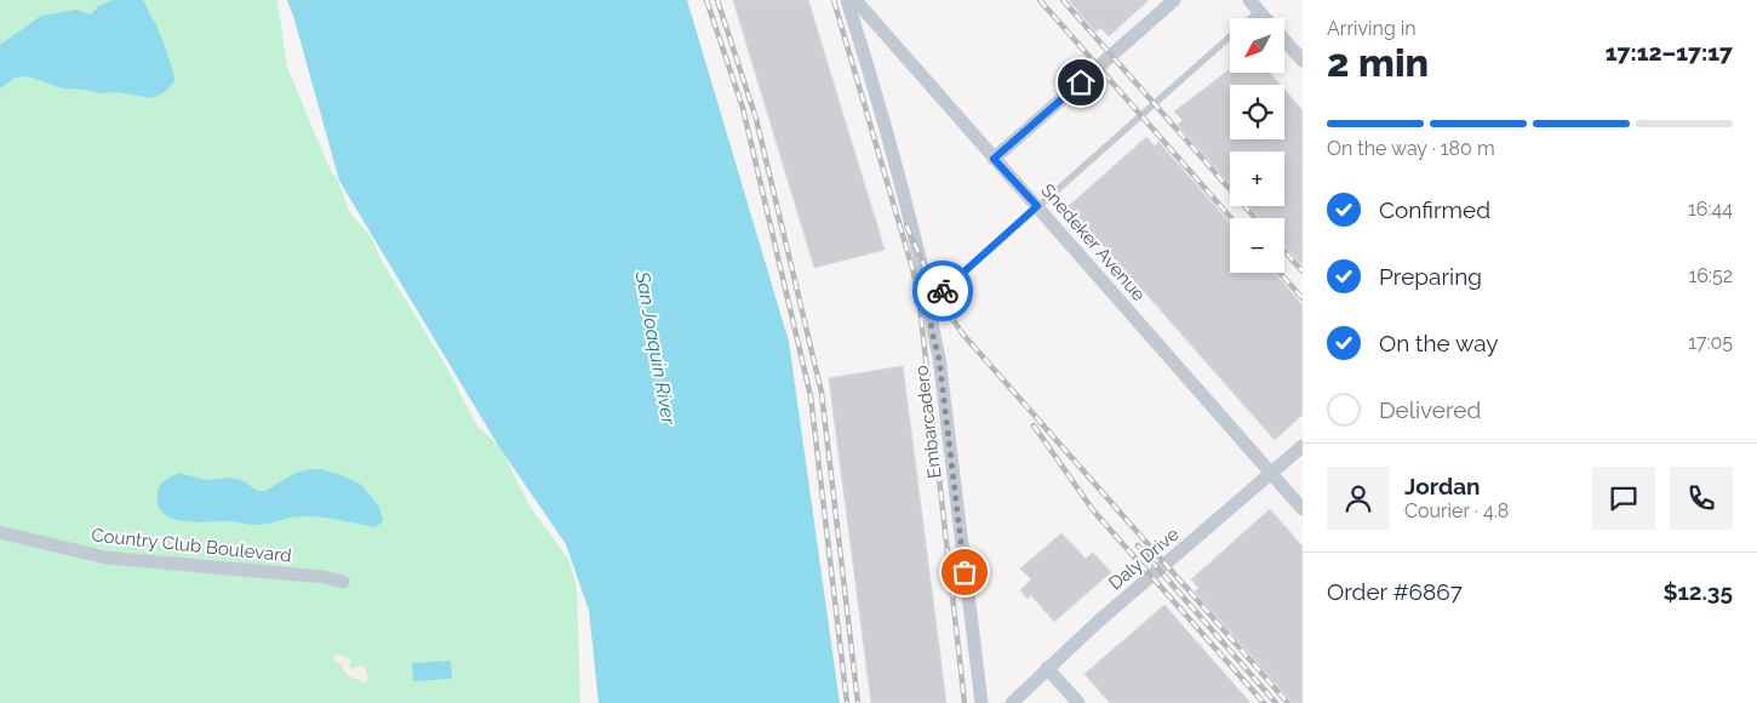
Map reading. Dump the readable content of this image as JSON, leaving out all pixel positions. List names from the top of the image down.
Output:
{
  "streets": {
    "street": [
      "Snedeker Avenue",
      "Embarcadero",
      "Country Club Boulevard",
      "Daly Drive"
    ]
  },
  "crossings": [
    ["Snedeker Avenue", "Daly Drive"]
  ],
  "water": ["San Joaquin River"],
  "north": "bottom left",
  "page": {
    "heading": ["2 min", "Arriving in", "17:12–17:17"],
    "panel": [
      "Jordan",
      "Courier · 4.8",
      "Order #6867",
      "$12.35"
    ],
    "map_buttons": ["+", "−"],
    "bar": "On the way · 180 m",
    "list": [
      ["Confirmed", "16:44"],
      ["Preparing", "16:52"],
      ["On the way", "17:05"],
      "Delivered"
    ]
  }
}
